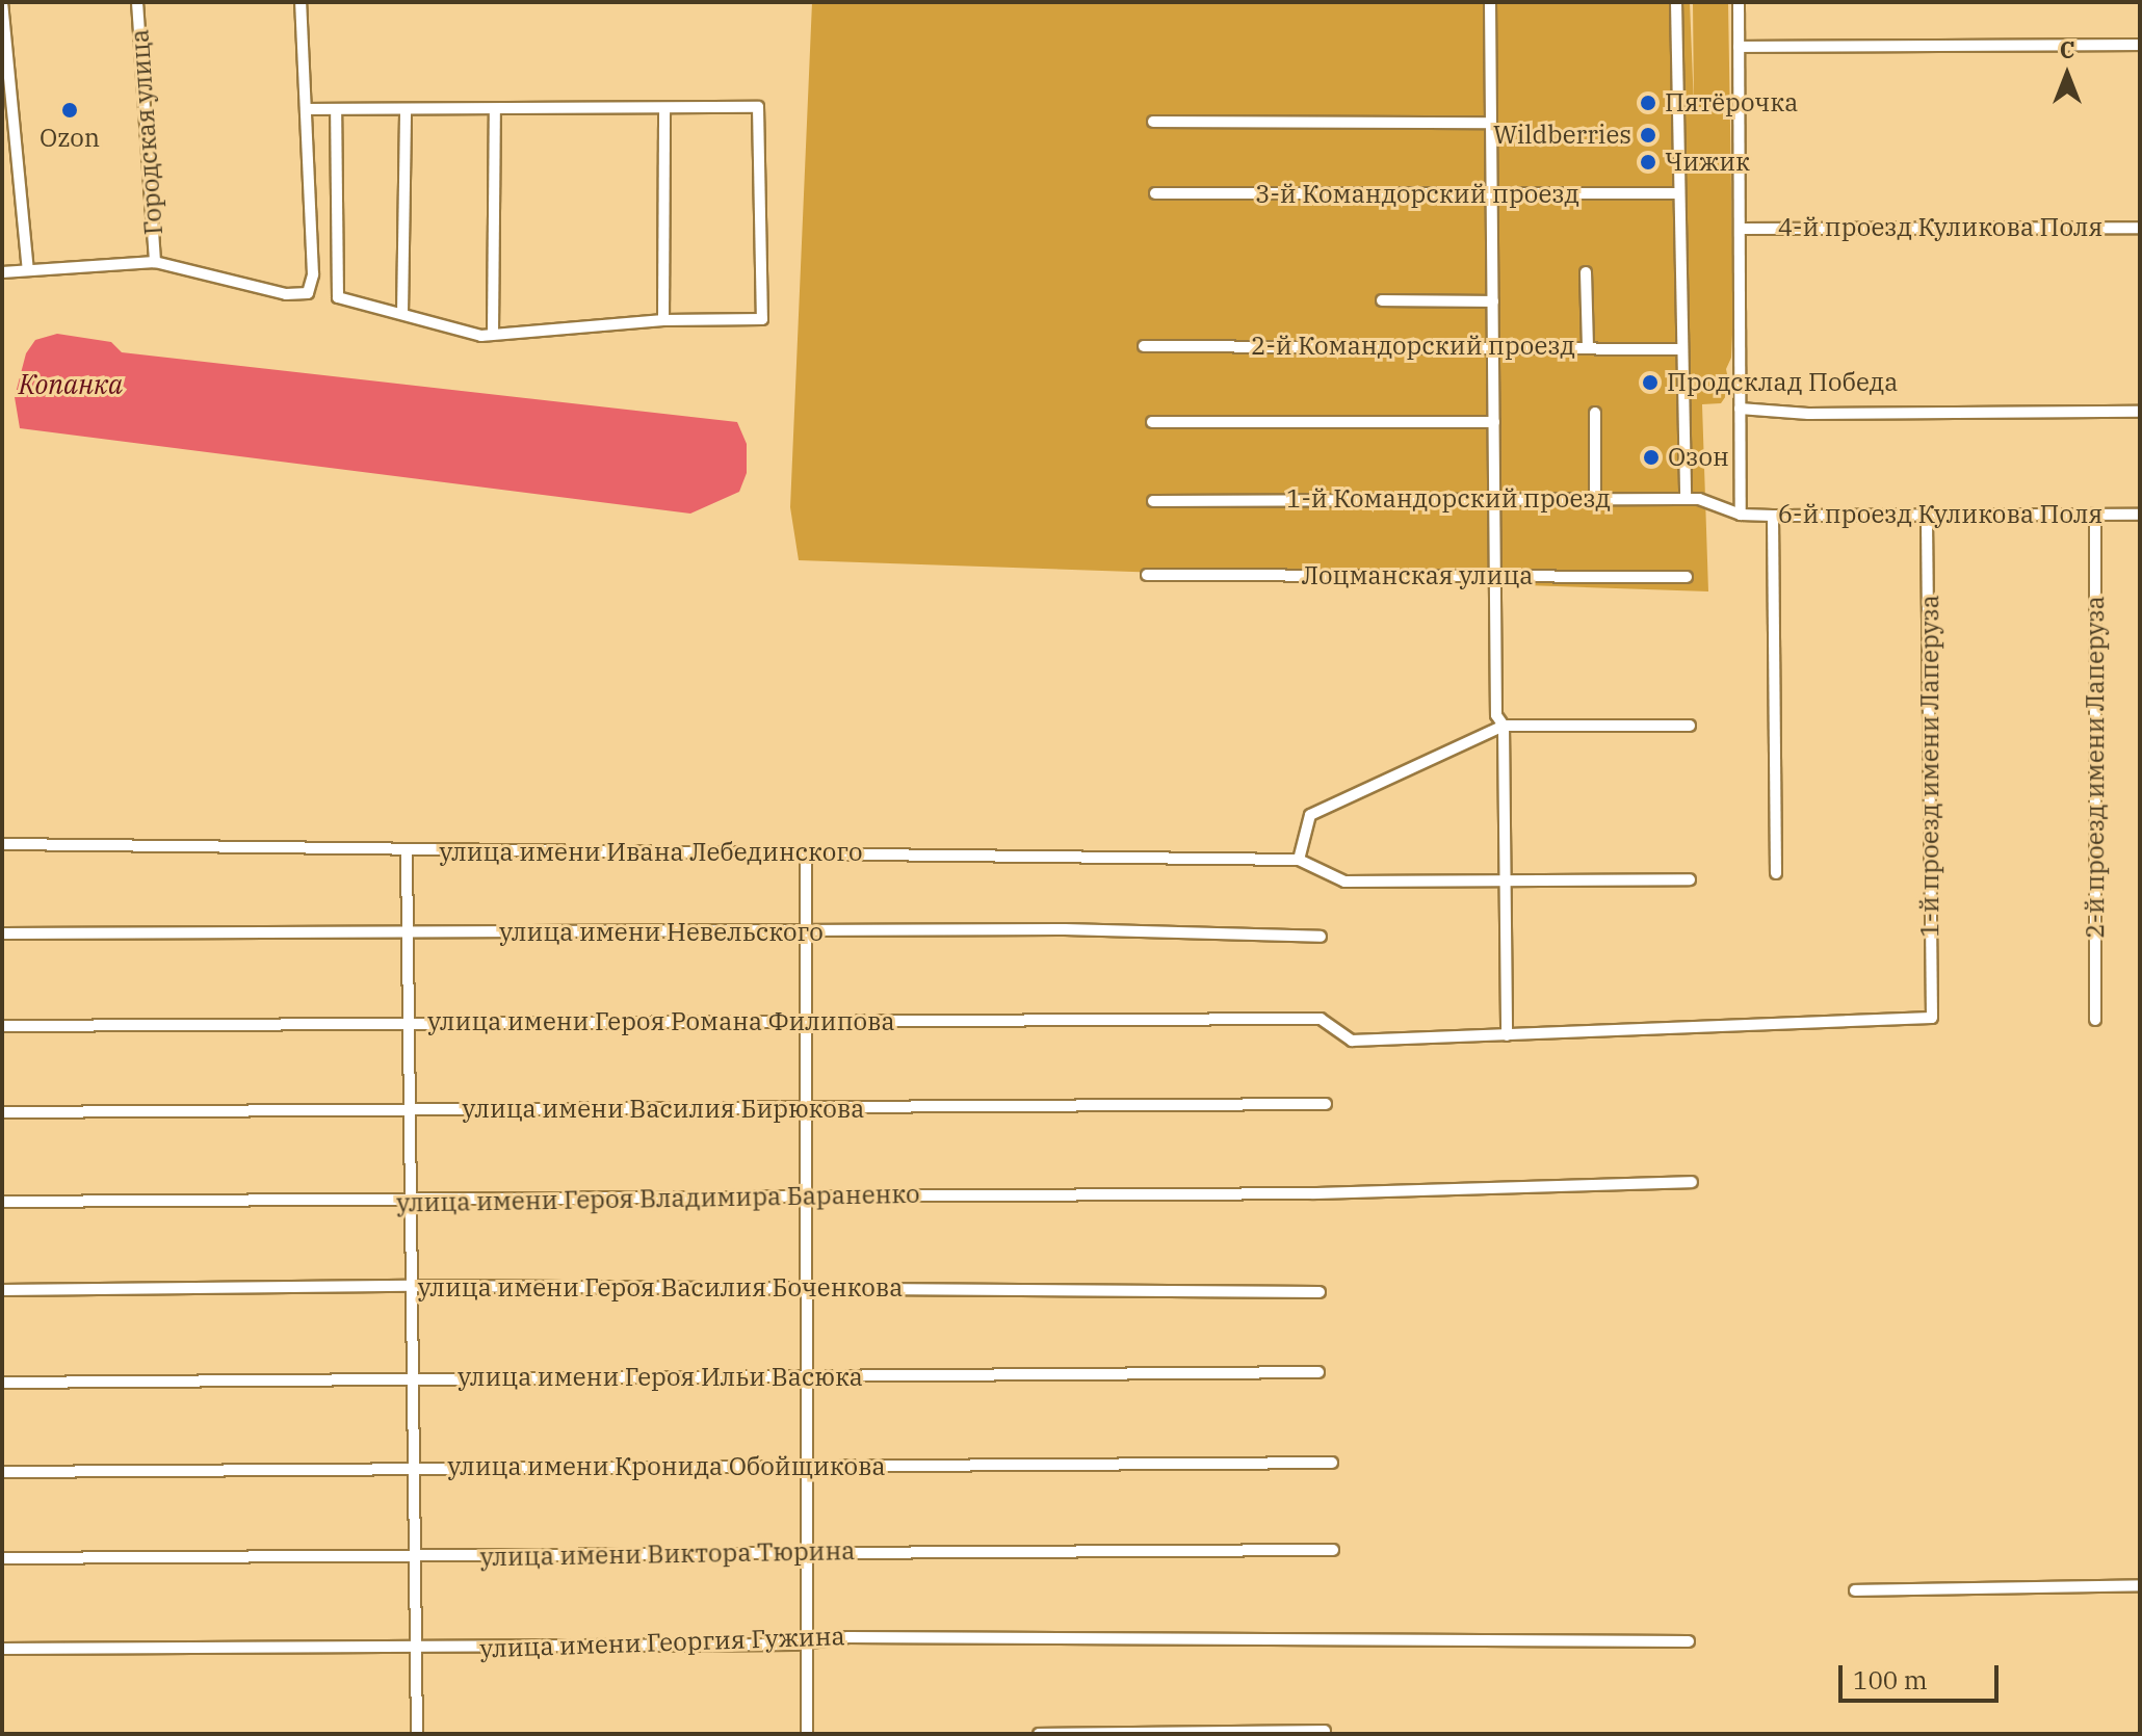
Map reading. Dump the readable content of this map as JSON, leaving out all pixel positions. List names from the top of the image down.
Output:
{
  "streets": {
    "street": [
      "Городская улица",
      "3-й Командорский проезд",
      "4-й проезд Куликова Поля",
      "2-й Командорский проезд",
      "1-й Командорский проезд",
      "6-й проезд Куликова Поля",
      "Лоцманская улица",
      "1-й проезд имени Лаперуза",
      "2-й проезд имени Лаперуза",
      "улица имени Ивана Лебединского",
      "улица имени Невельского",
      "улица имени Героя Романа Филипова",
      "улица имени Василия Бирюкова",
      "улица имени Героя Владимира Бараненко",
      "улица имени Героя Василия Боченкова",
      "улица имени Героя Ильи Васюка",
      "улица имени Кронида Обойщикова",
      "улица имени Виктора Тюрина",
      "улица имени Георгия Гужина"
    ]
  },
  "crossings": [
    ["1-й Командорский проезд", "6-й проезд Куликова Поля"],
    ["6-й проезд Куликова Поля", "1-й проезд имени Лаперуза"],
    ["6-й проезд Куликова Поля", "2-й проезд имени Лаперуза"],
    ["1-й проезд имени Лаперуза", "улица имени Героя Романа Филипова"]
  ],
  "water": ["Копанка"],
  "places": [
    "Пятёрочка",
    "Ozon",
    "Wildberries",
    "Чижик",
    "Продсклад Победа",
    "Озон"
  ],
  "scale_bar": "100 m",
  "north": "top"
}
